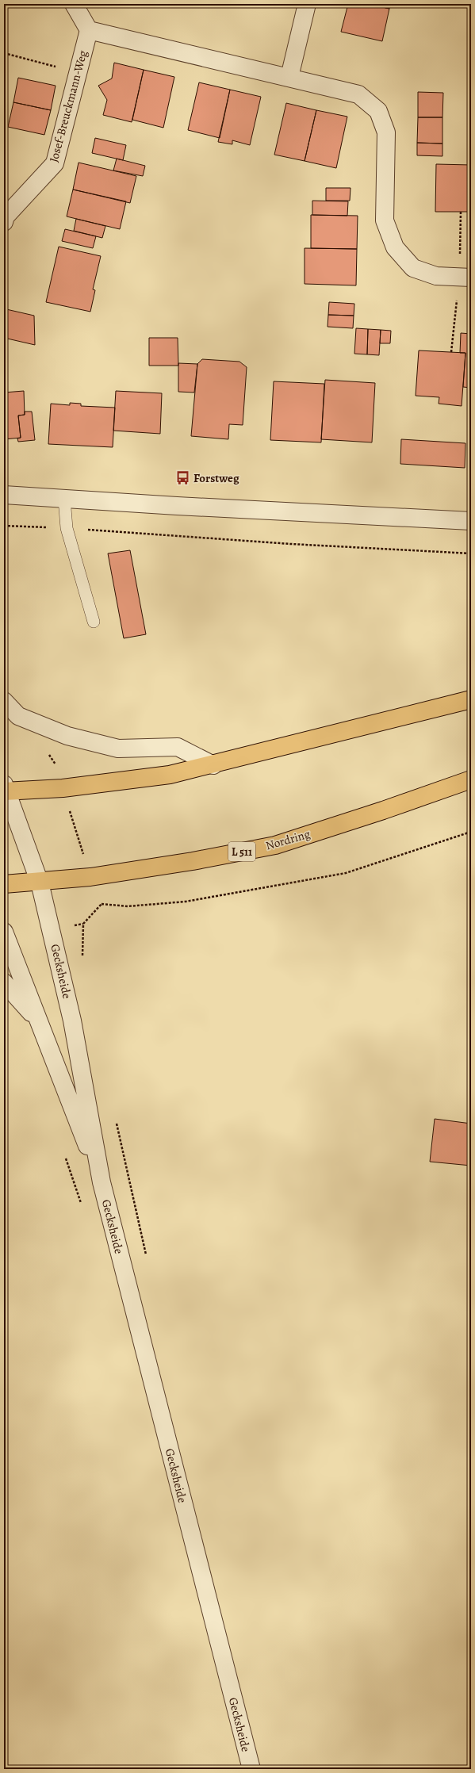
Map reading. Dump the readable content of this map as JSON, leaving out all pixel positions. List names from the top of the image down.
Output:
{
  "streets": {
    "main road": ["Nordring", "L 511"],
    "street": ["Josef-Breuckmann-Weg", "Gecksheide"]
  },
  "crossings": [
    ["Nordring", "Gecksheide"]
  ],
  "places": {
    "bus stop": ["Forstweg"]
  }
}
